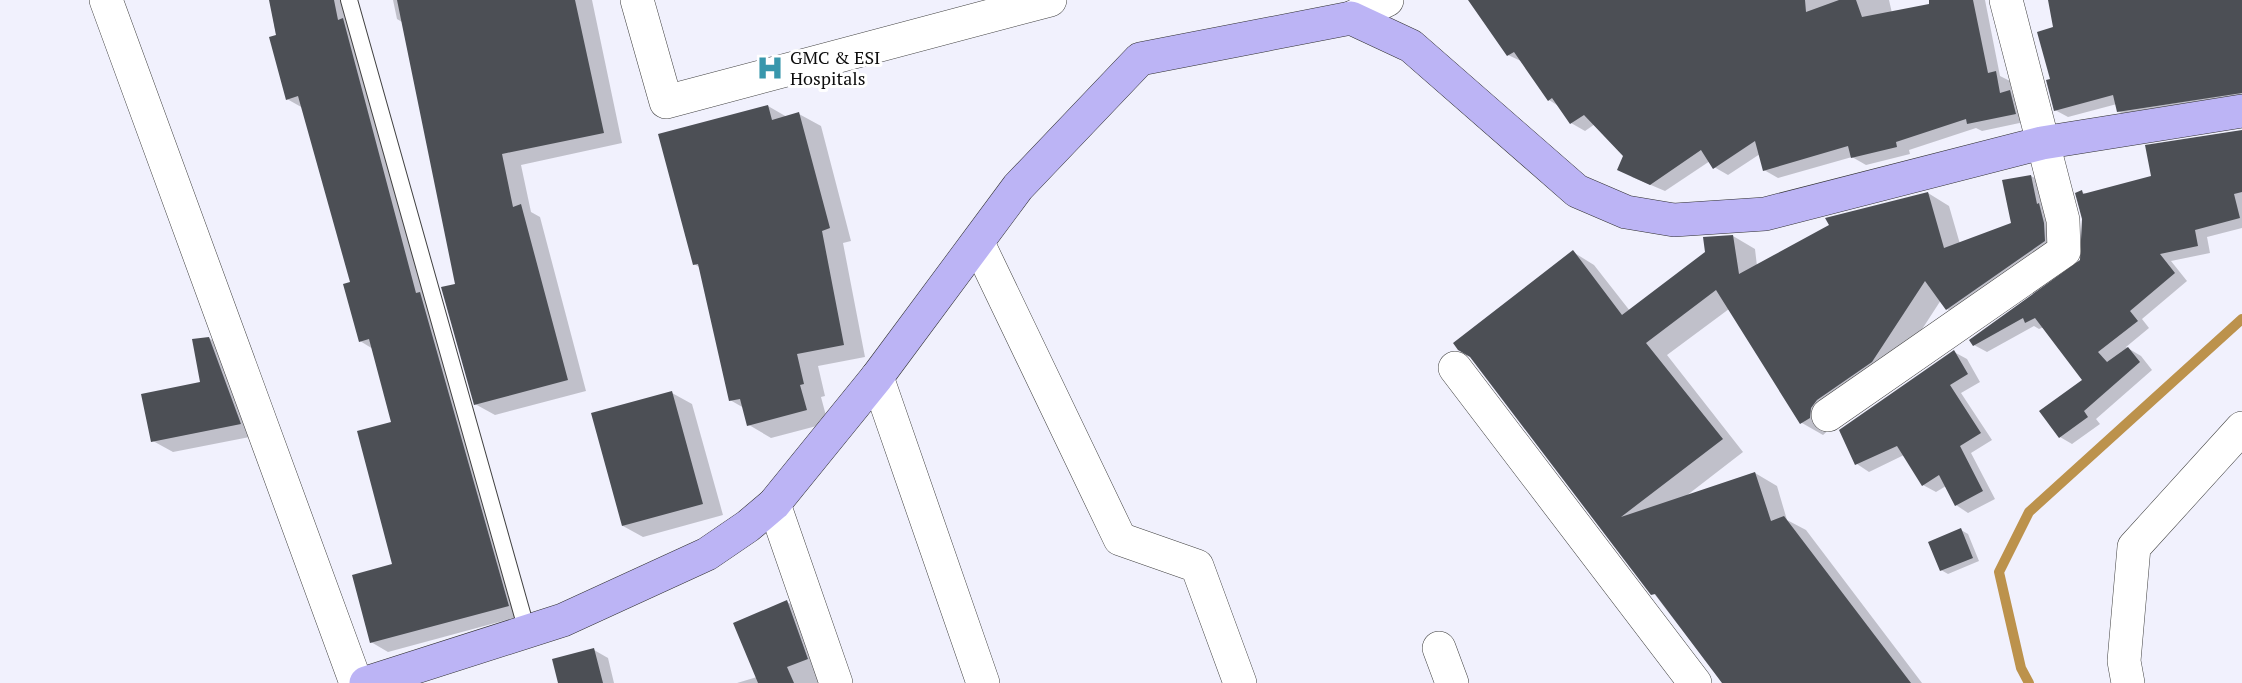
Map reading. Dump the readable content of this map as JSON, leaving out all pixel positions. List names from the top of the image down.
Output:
{
  "places": {
    "hospital": ["GMC & ESI Hospitals"]
  }
}
